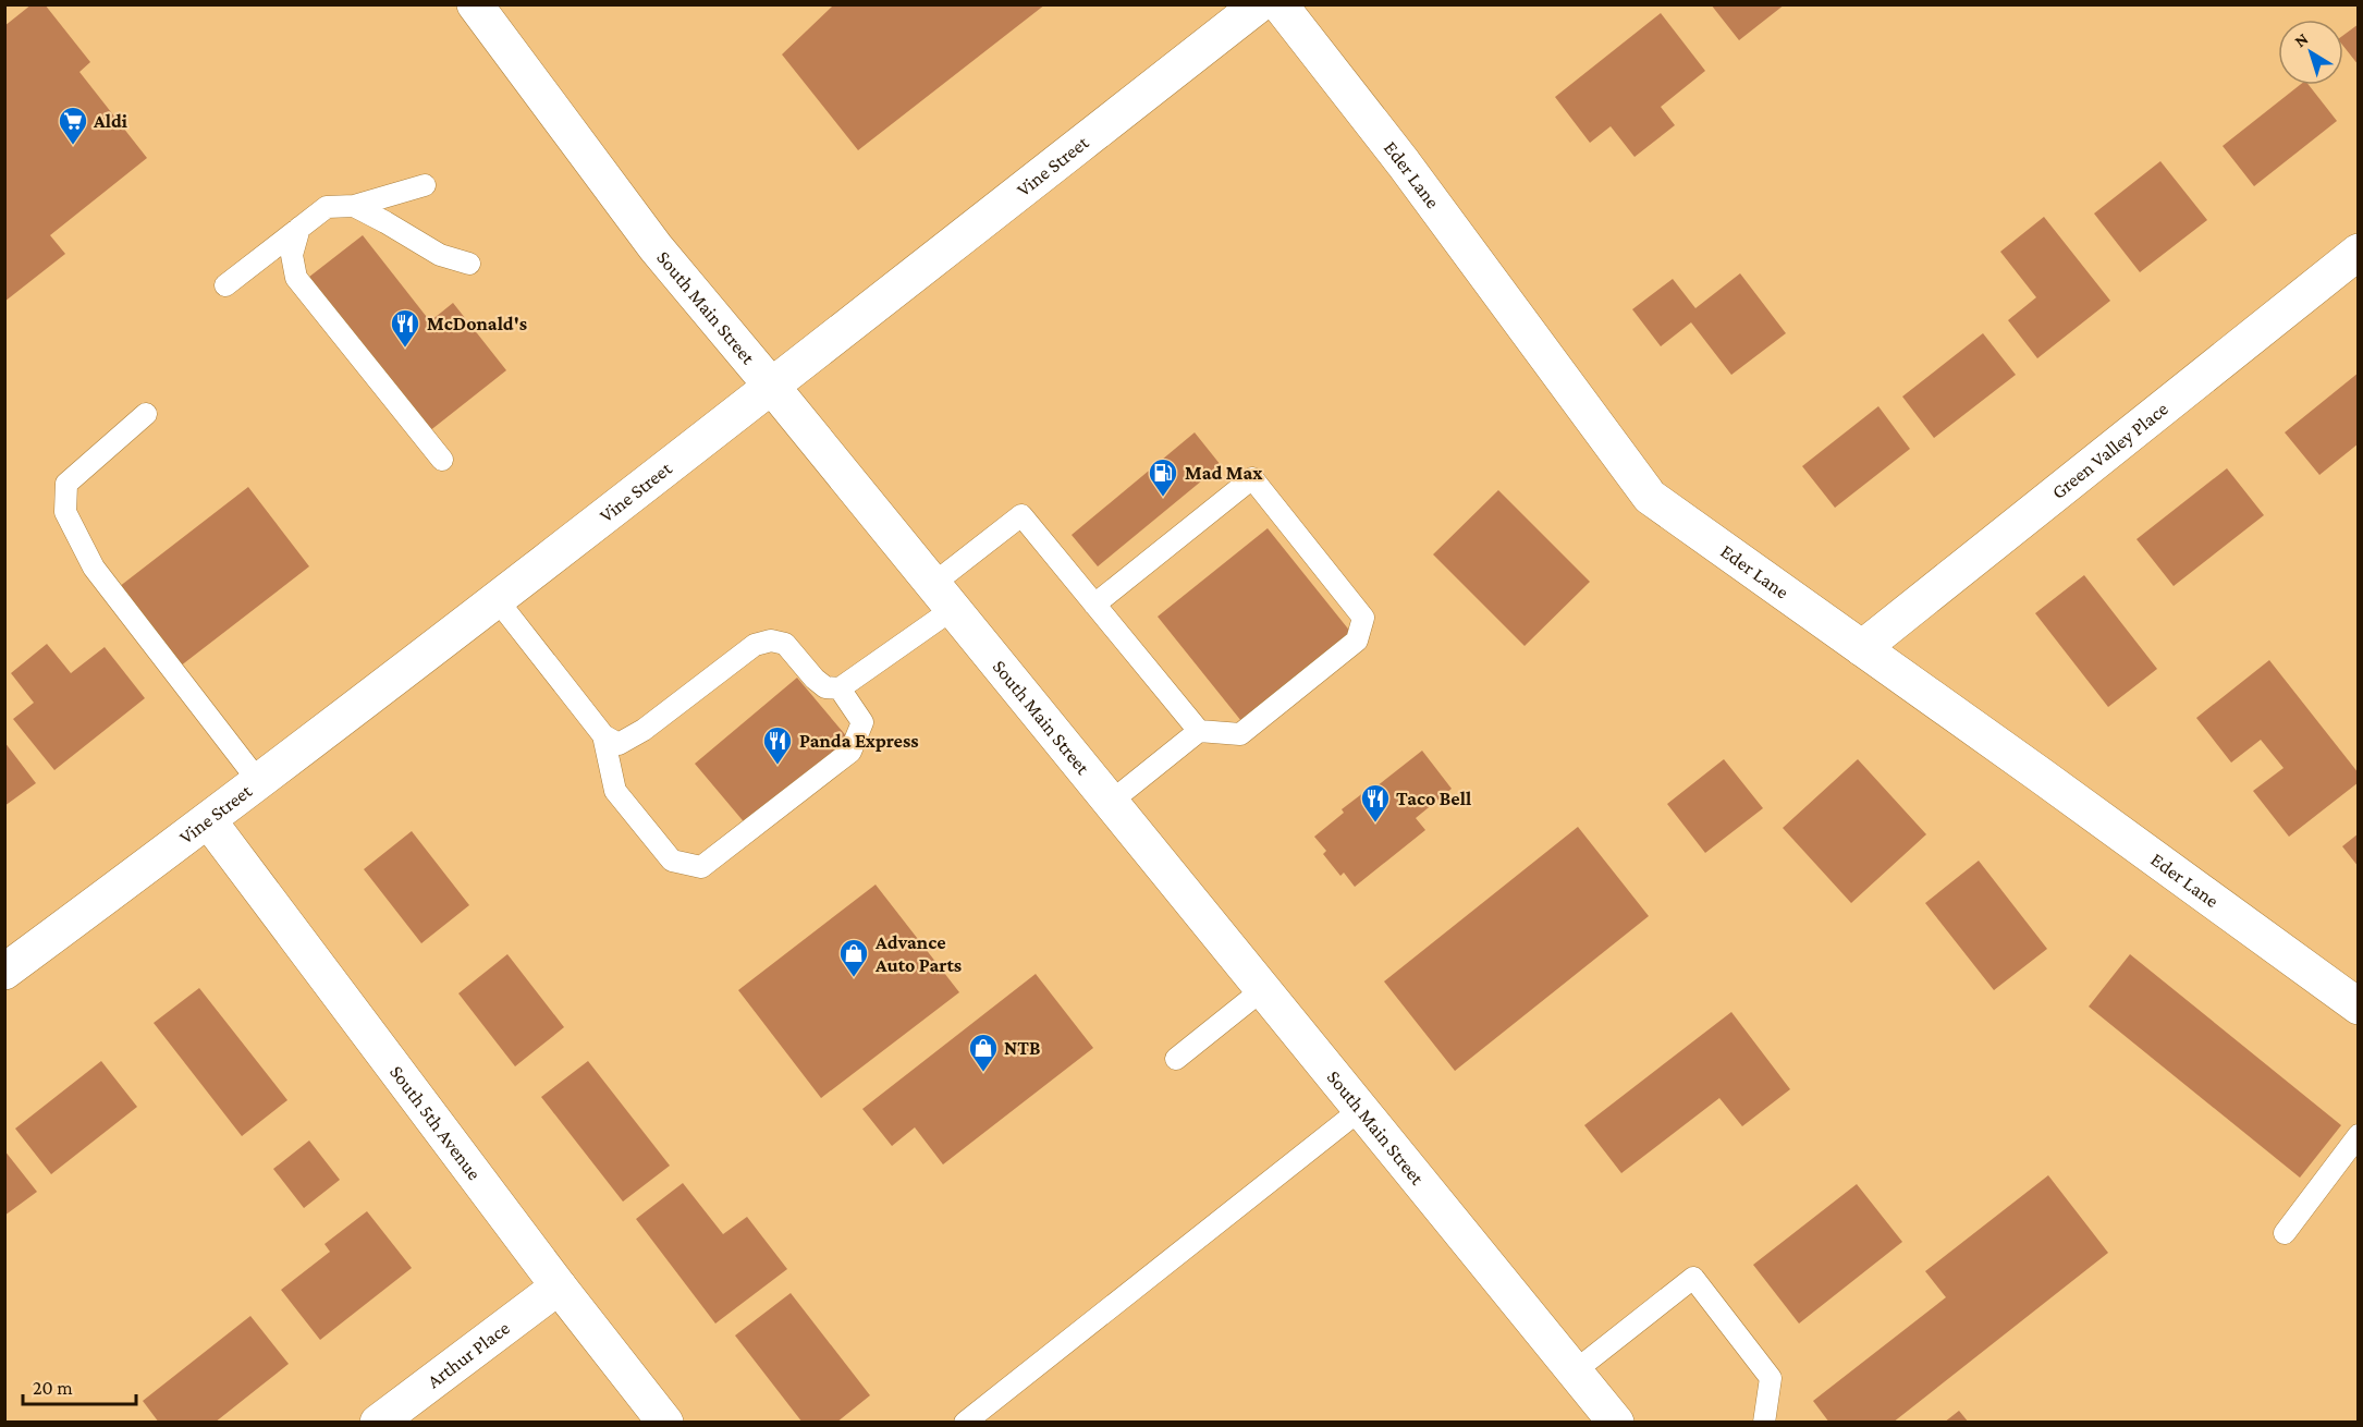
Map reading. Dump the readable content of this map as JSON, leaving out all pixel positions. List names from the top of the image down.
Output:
{
  "streets": {
    "street": [
      "Vine Street",
      "Eder Lane",
      "South Main Street",
      "Green Valley Place",
      "South 5th Avenue",
      "Arthur Place"
    ]
  },
  "crossings": [
    ["Vine Street", "South Main Street"],
    ["Vine Street", "South 5th Avenue"],
    ["Eder Lane", "Green Valley Place"],
    ["South 5th Avenue", "Arthur Place"]
  ],
  "places": {
    "supermarket": ["Aldi"],
    "restaurant": ["McDonald's", "Panda Express", "Taco Bell"],
    "fuel station": ["Mad Max"],
    "shop": ["Advance Auto Parts", "NTB"]
  },
  "scale_bar": "20 m",
  "north": "top left"
}
